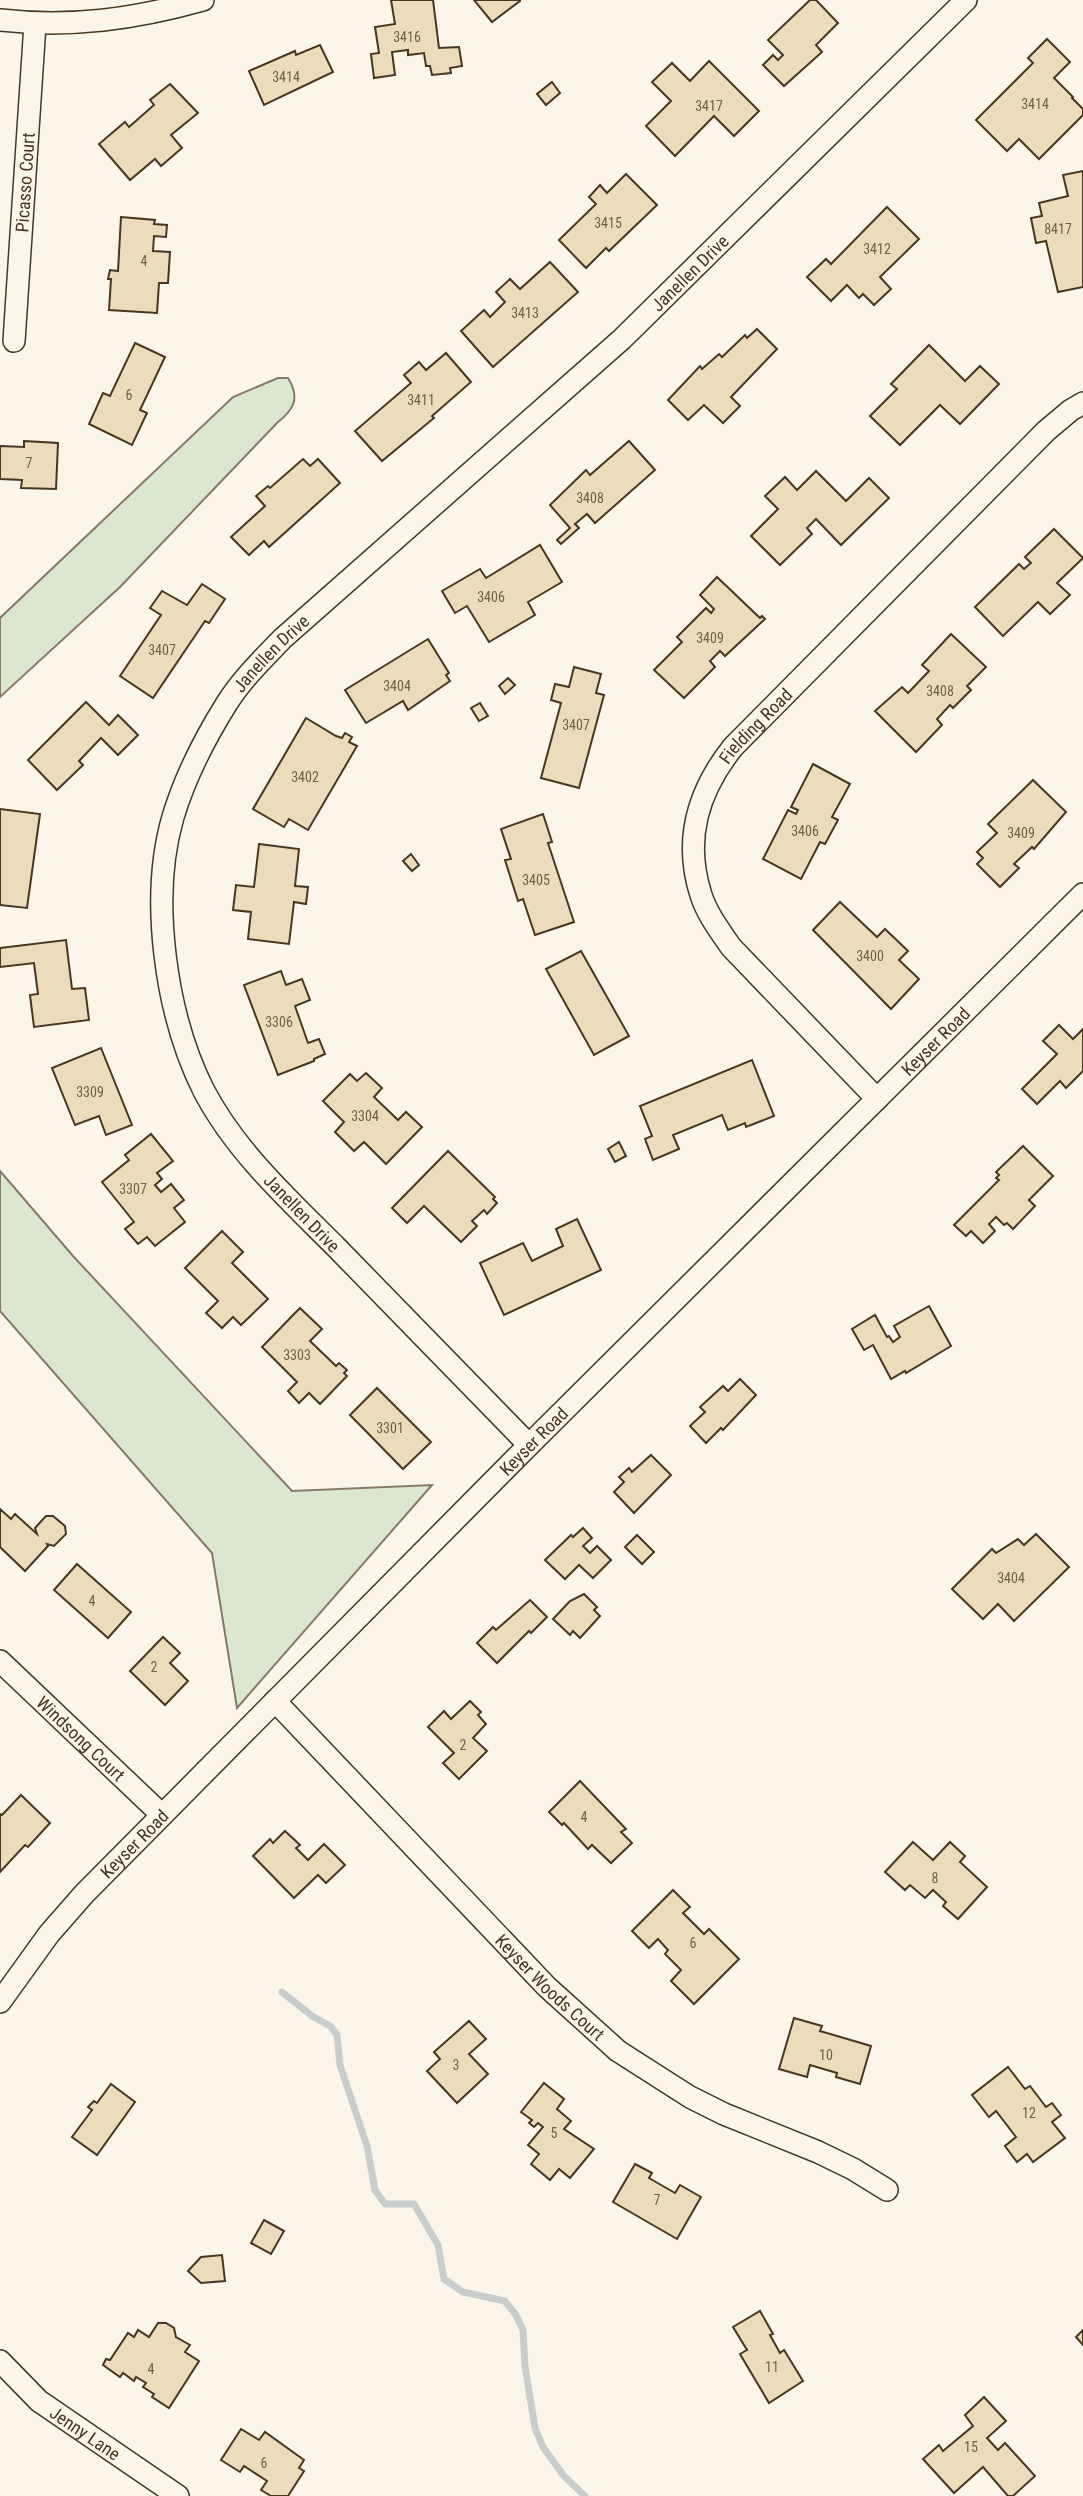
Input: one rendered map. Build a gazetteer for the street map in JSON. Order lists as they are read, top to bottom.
{
  "streets": {
    "street": [
      "Picasso Court",
      "Janellen Drive",
      "Fielding Road",
      "Keyser Road",
      "Windsong Court",
      "Keyser Woods Court",
      "Jenny Lane"
    ]
  },
  "crossings": [
    ["Janellen Drive", "Keyser Road"],
    ["Fielding Road", "Keyser Road"],
    ["Keyser Road", "Windsong Court"],
    ["Keyser Road", "Keyser Woods Court"]
  ],
  "house_numbers": [
    "3416",
    "3414",
    "3414",
    "3417",
    "3415",
    "8417",
    "3412",
    "4",
    "3413",
    "6",
    "3411",
    "7",
    "3408",
    "3406",
    "3409",
    "3407",
    "3404",
    "3408",
    "3407",
    "3402",
    "3406",
    "3409",
    "3405",
    "3400",
    "3306",
    "3309",
    "3304",
    "3307",
    "3303",
    "3301",
    "3404",
    "4",
    "2",
    "2",
    "4",
    "8",
    "6",
    "10",
    "3",
    "12",
    "5",
    "7",
    "11",
    "4",
    "15",
    "6"
  ]
}
